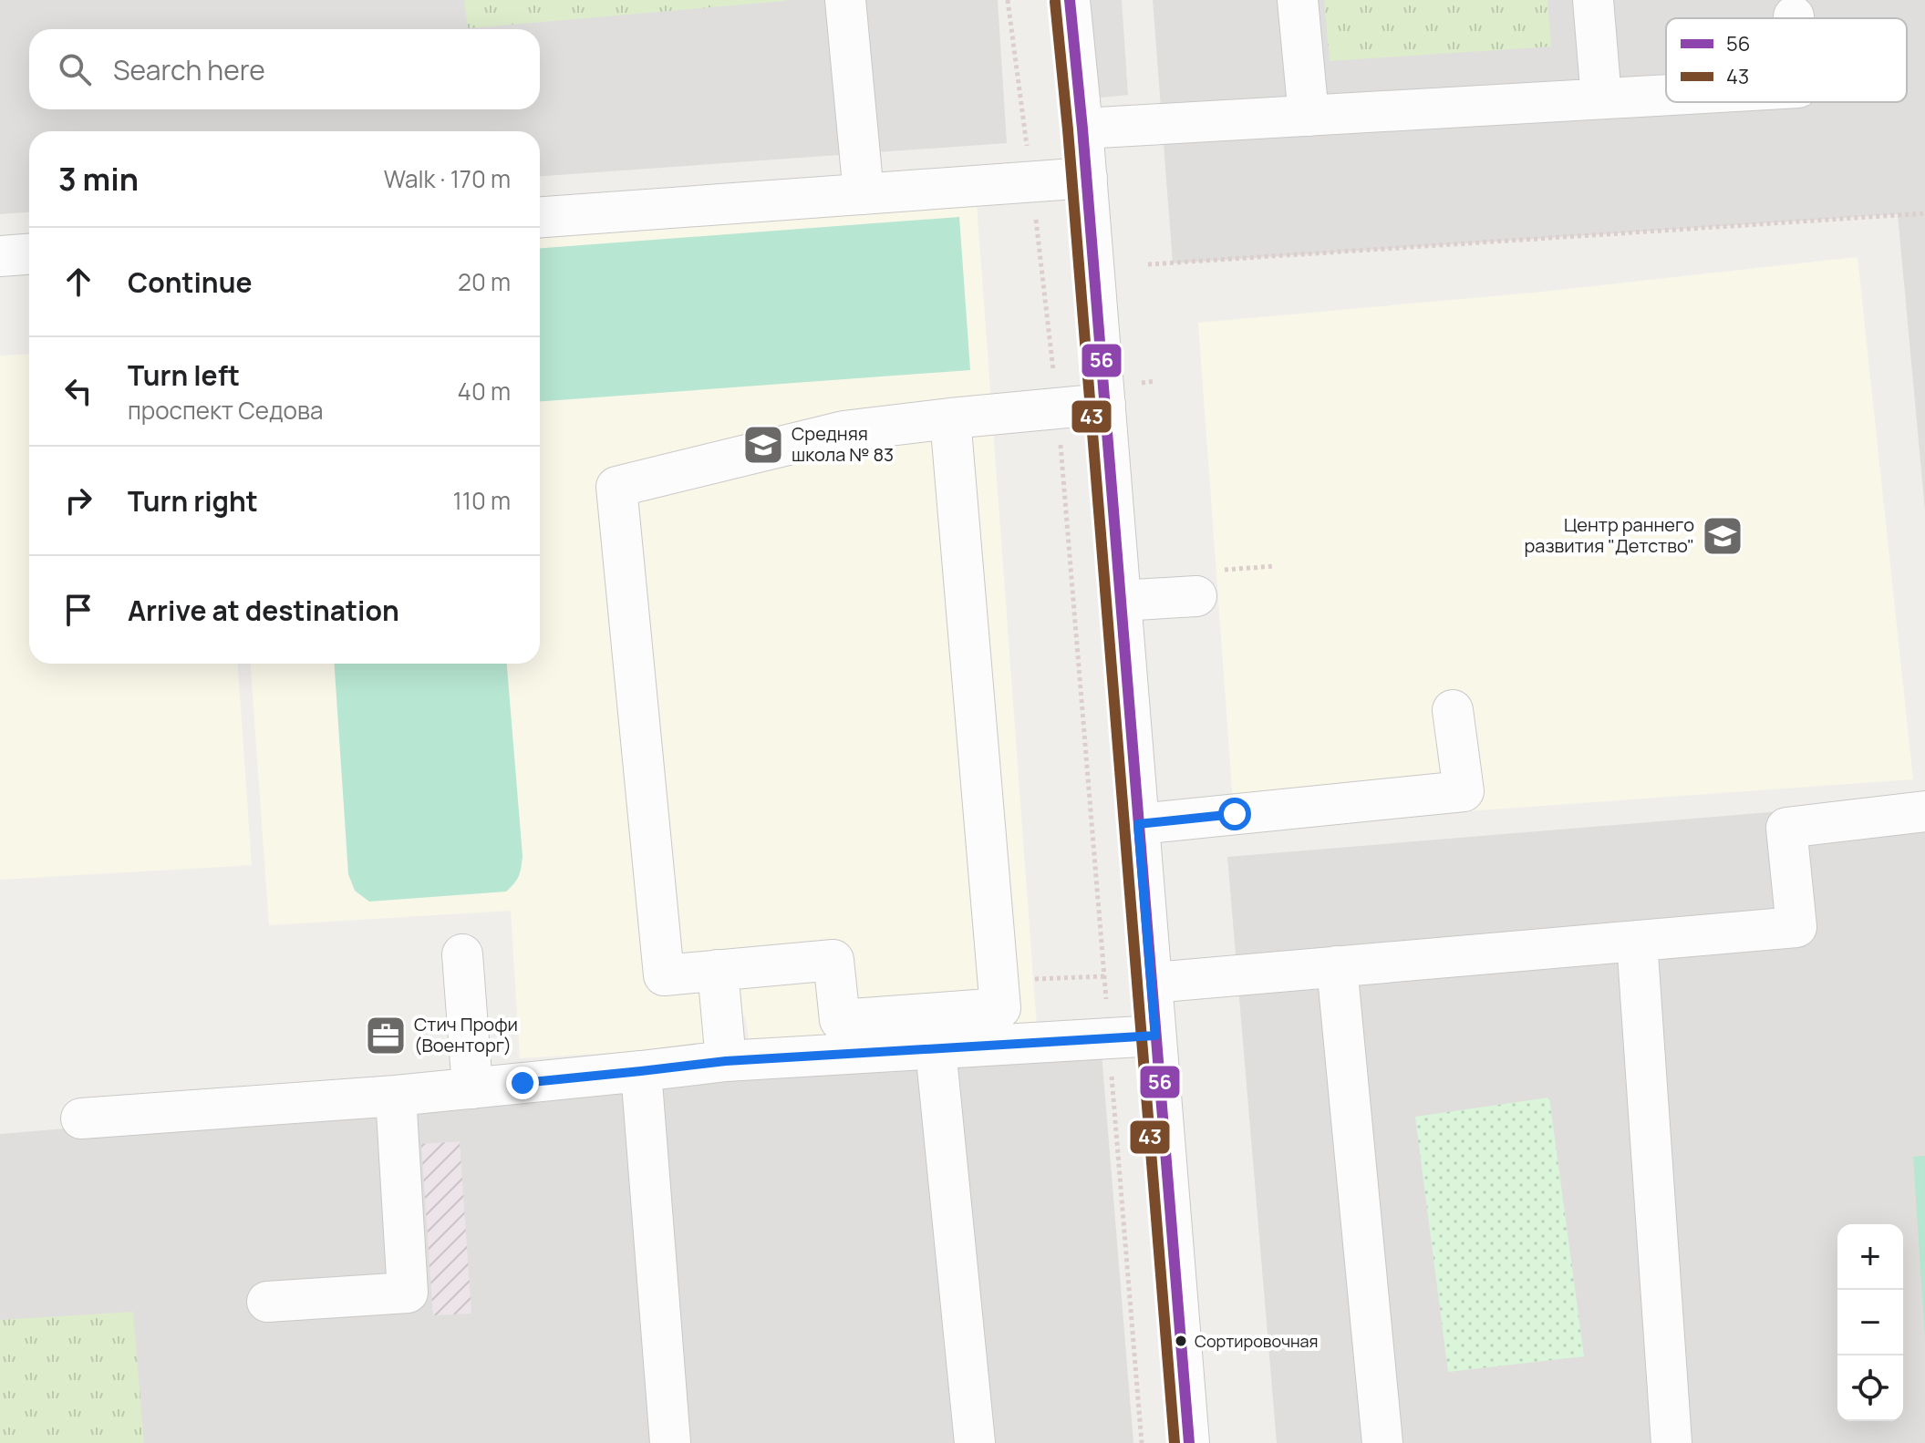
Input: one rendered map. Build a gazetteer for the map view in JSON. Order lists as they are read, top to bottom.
{
  "places": {
    "school or university": ["Средняя школа № 83", "Центр раннего развития \"Детство\""],
    "office": ["Стич Профи (Военторг)"],
    "other": ["Сортировочная"]
  },
  "lines": ["transit line 56", "transit line 43"],
  "legend": ["56", "43"],
  "page": {
    "search": "Search here",
    "heading": ["3 min", "Walk · 170 m"],
    "list": [
      ["Continue", "20 m"],
      ["Turn left", "проспект Седова", "40 m"],
      ["Turn right", "110 m"],
      "Arrive at destination"
    ],
    "map_buttons": ["+", "−"]
  }
}
